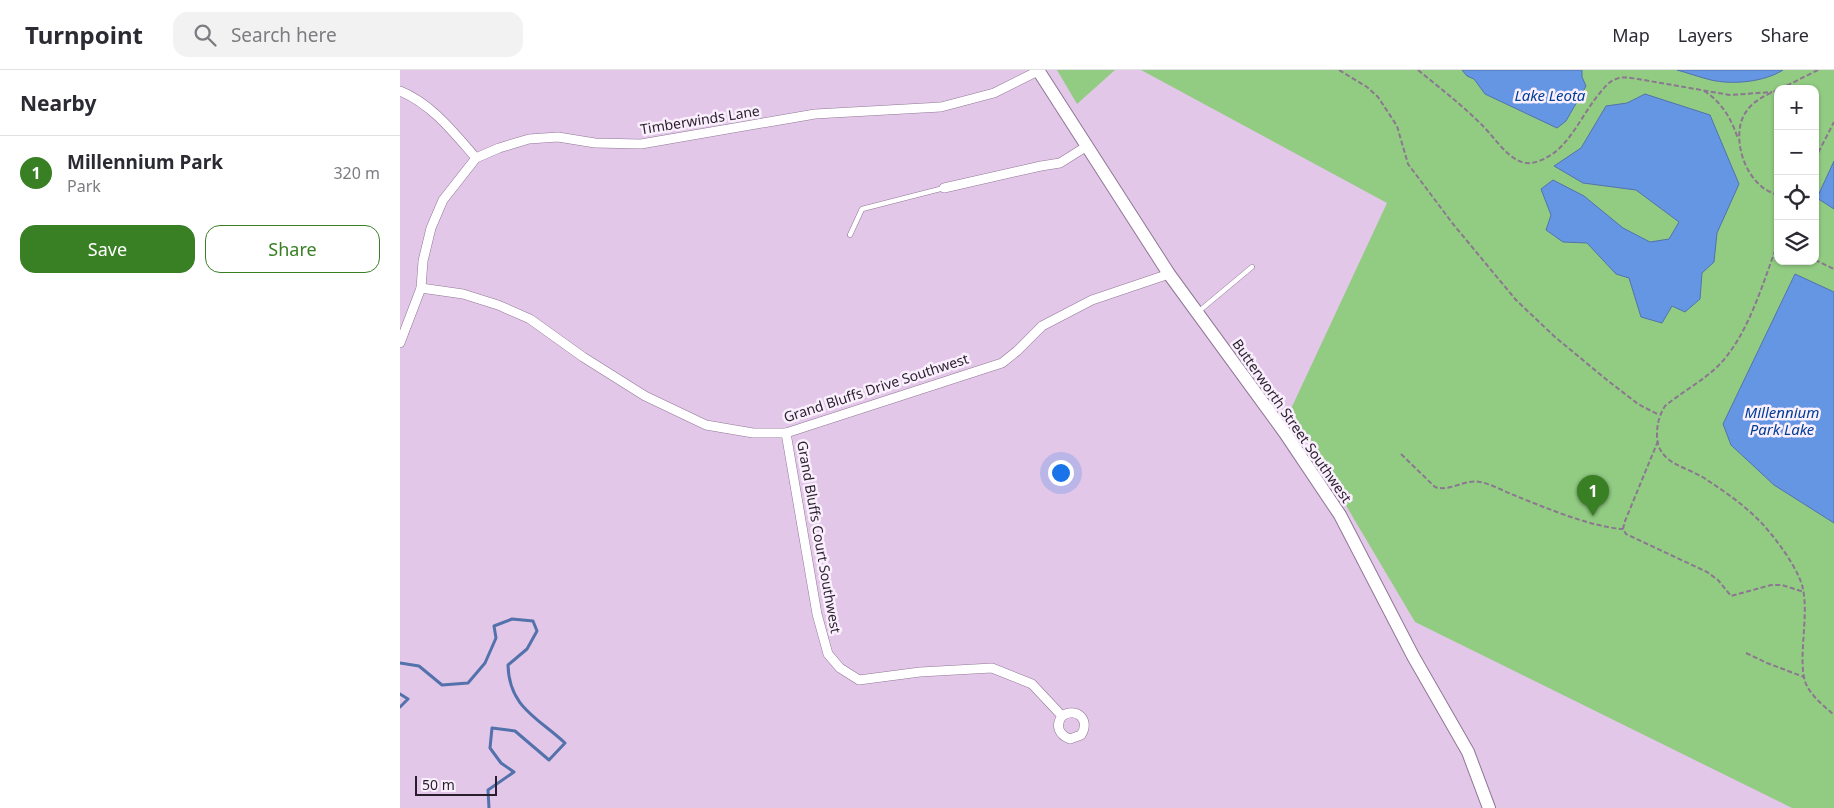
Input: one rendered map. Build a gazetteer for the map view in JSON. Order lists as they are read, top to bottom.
{
  "streets": {
    "street": [
      "Timberwinds Lane",
      "Grand Bluffs Drive Southwest",
      "Butterworth Street Southwest",
      "Grand Bluffs Court Southwest"
    ]
  },
  "crossings": [
    ["Timberwinds Lane", "Grand Bluffs Drive Southwest"],
    ["Timberwinds Lane", "Butterworth Street Southwest"],
    ["Grand Bluffs Drive Southwest", "Butterworth Street Southwest"],
    ["Grand Bluffs Drive Southwest", "Grand Bluffs Court Southwest"]
  ],
  "water": ["Lake Leota", "Millennium Park Lake"],
  "scale_bar": "50 m",
  "page": {
    "header": "Turnpoint",
    "search": "Search here",
    "nav": ["Map", "Layers", "Share"],
    "heading": "Nearby",
    "map_buttons": ["+", "−"],
    "list": [
      {
        "mark": "1",
        "name": "Millennium Park",
        "note": "Park",
        "value": "320 m"
      }
    ],
    "buttons": ["Save", "Share"],
    "pins": "1",
    "scale": "50 m"
  }
}
